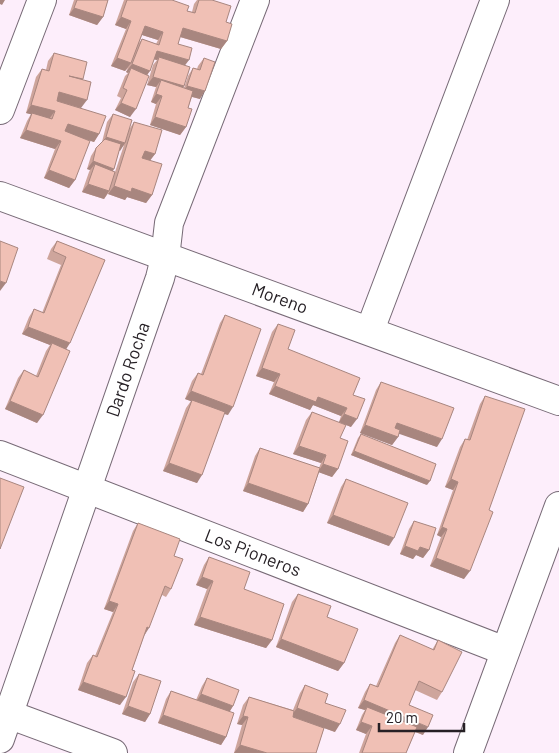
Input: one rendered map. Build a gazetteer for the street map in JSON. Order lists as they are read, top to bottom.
{
  "streets": {
    "street": ["Moreno", "Dardo Rocha", "Los Pioneros"]
  },
  "crossings": [
    ["Moreno", "Dardo Rocha"],
    ["Dardo Rocha", "Los Pioneros"]
  ],
  "scale_bar": "20 m"
}
